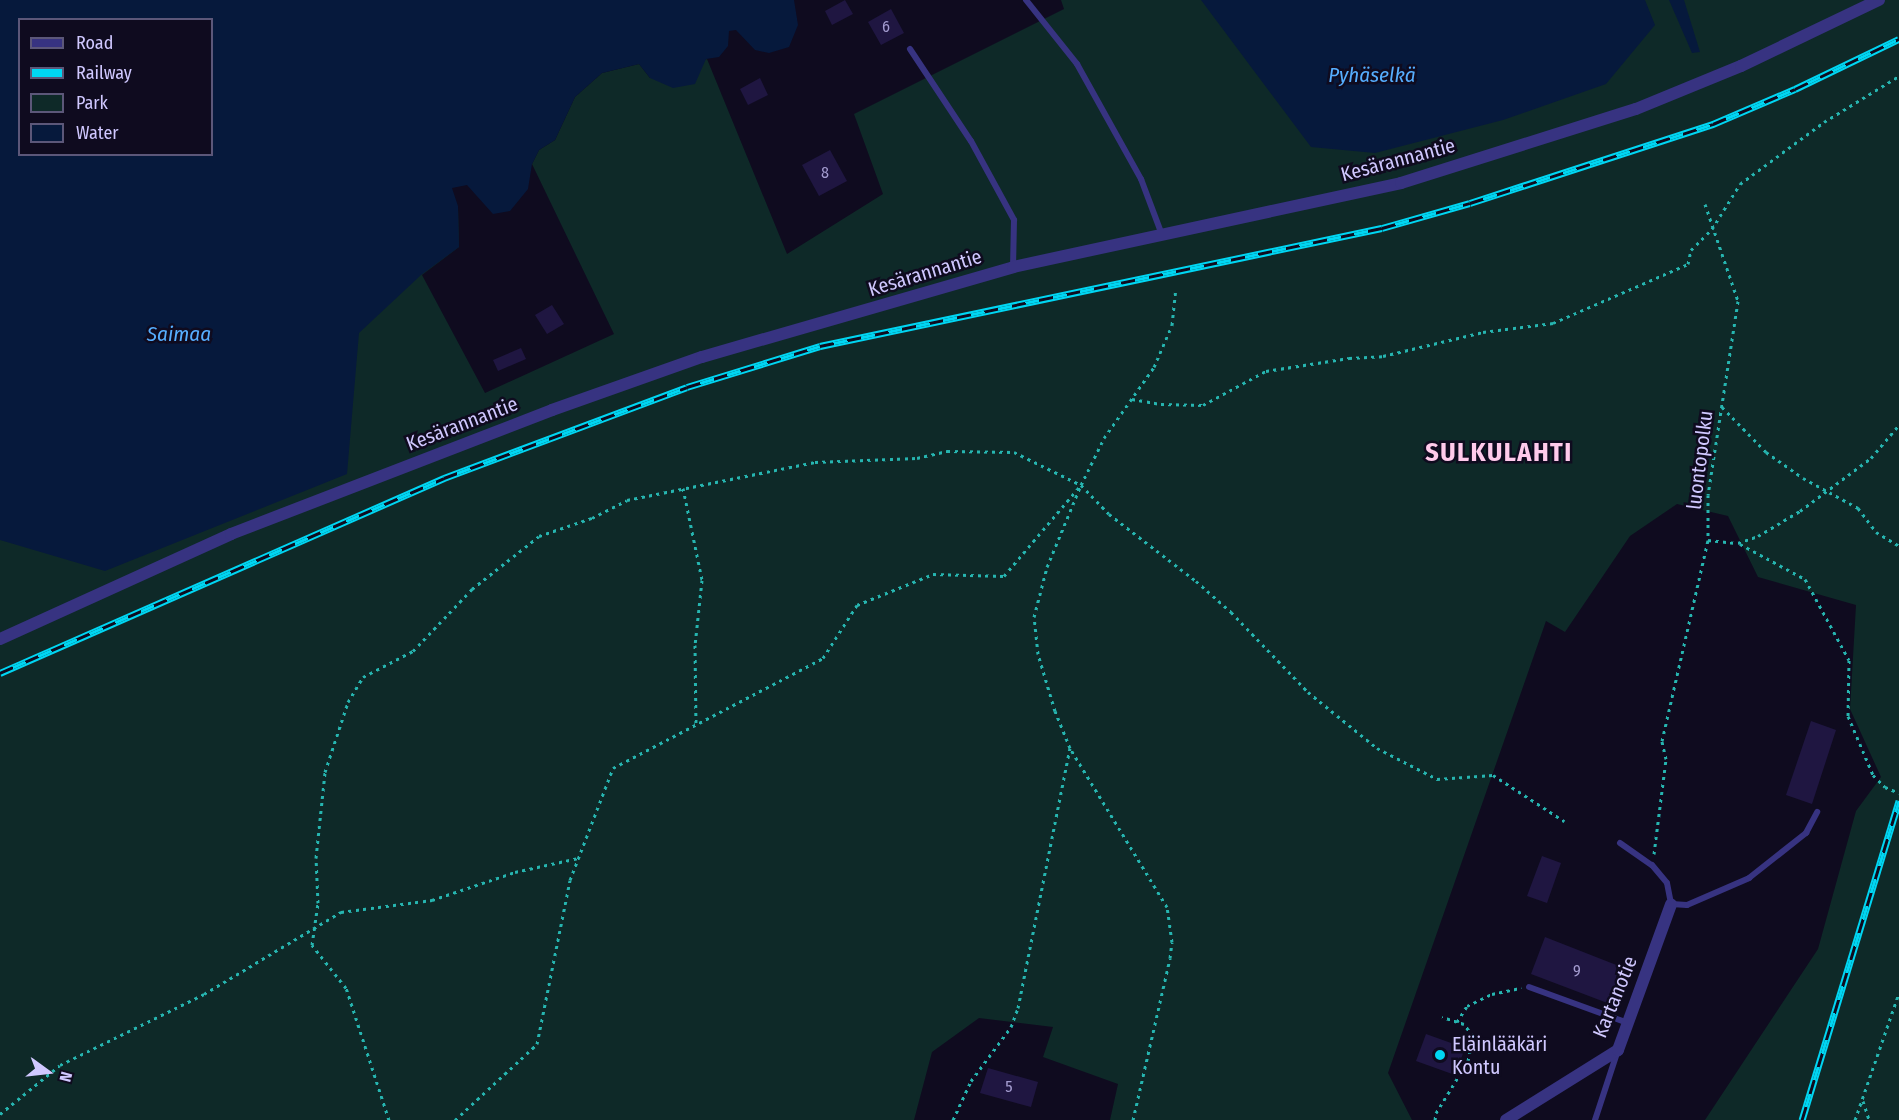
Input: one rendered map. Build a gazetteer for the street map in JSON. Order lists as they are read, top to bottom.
{
  "streets": {
    "street": ["Kesärannantie", "Kartanotie"],
    "path": ["luontopolku"]
  },
  "districts": ["SULKULAHTI"],
  "water": ["Pyhäselkä", "Saimaa"],
  "places": ["Eläinlääkäri Kontu"],
  "house_numbers": [
    "6",
    "8",
    "9",
    "5"
  ],
  "legend": [
    "Road",
    "Railway",
    "Park",
    "Water"
  ],
  "north": "right"
}
